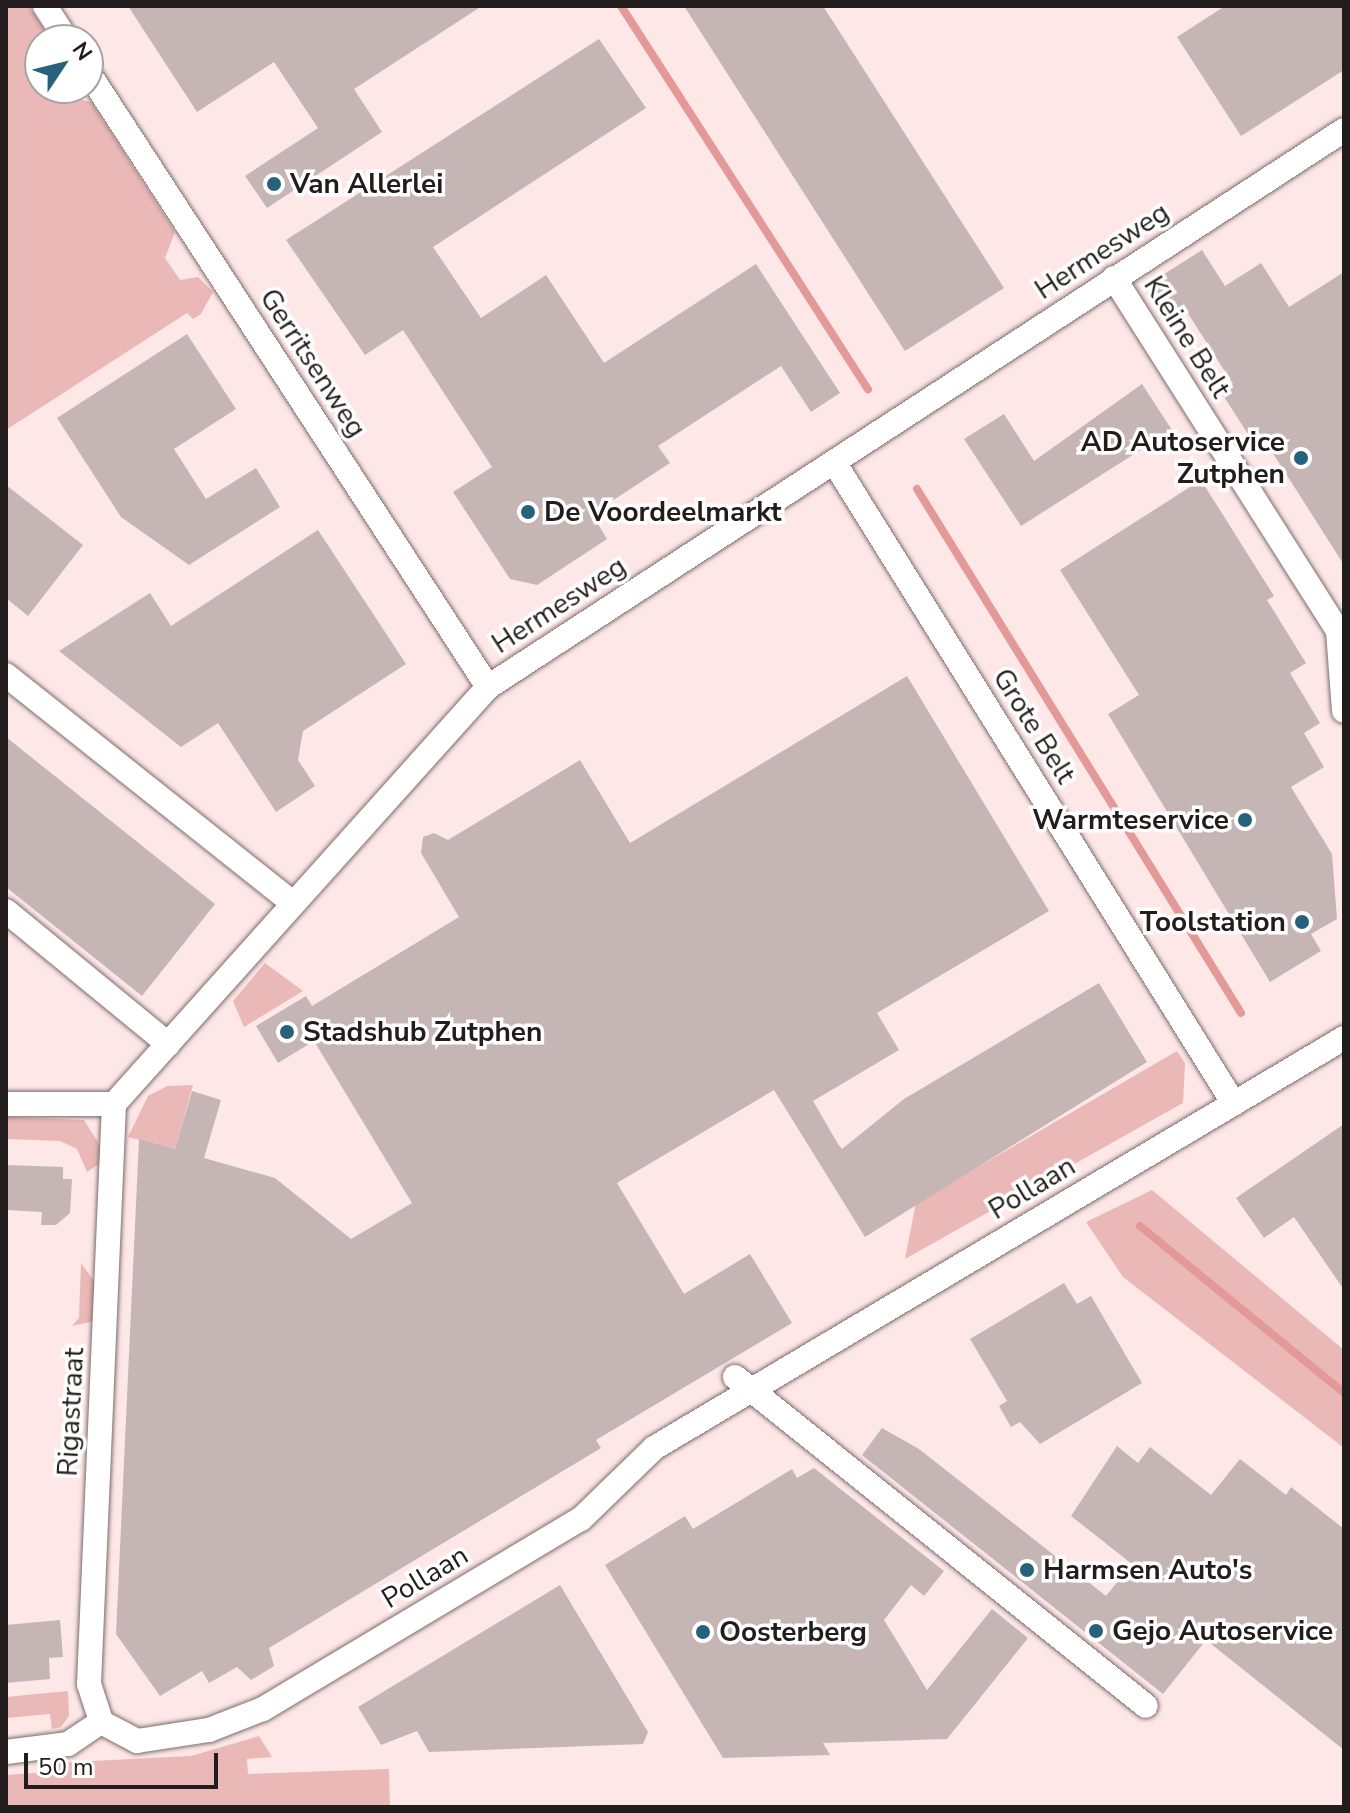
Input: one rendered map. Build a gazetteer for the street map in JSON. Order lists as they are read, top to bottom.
{
  "streets": {
    "street": [
      "Hermesweg",
      "Kleine Belt",
      "Gerritsenweg",
      "Grote Belt",
      "Pollaan",
      "Rigastraat"
    ]
  },
  "crossings": [
    ["Hermesweg", "Kleine Belt"],
    ["Hermesweg", "Gerritsenweg"],
    ["Hermesweg", "Grote Belt"],
    ["Hermesweg", "Rigastraat"],
    ["Grote Belt", "Pollaan"],
    ["Pollaan", "Rigastraat"]
  ],
  "places": [
    "Van Allerlei",
    "AD Autoservice Zutphen",
    "De Voordeelmarkt",
    "Warmteservice",
    "Toolstation",
    "Stadshub Zutphen",
    "Harmsen Auto's",
    "Gejo Autoservice",
    "Oosterberg"
  ],
  "scale_bar": "50 m",
  "north": "top right"
}
